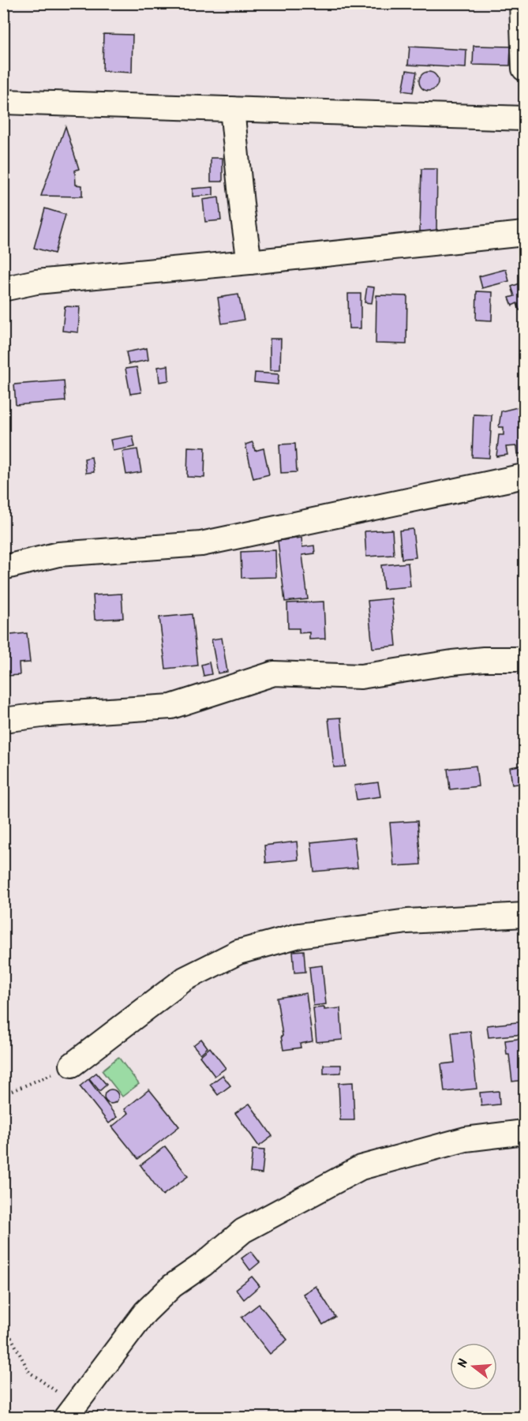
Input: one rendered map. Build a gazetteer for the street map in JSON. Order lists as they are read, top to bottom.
{
  "north": "left"
}
